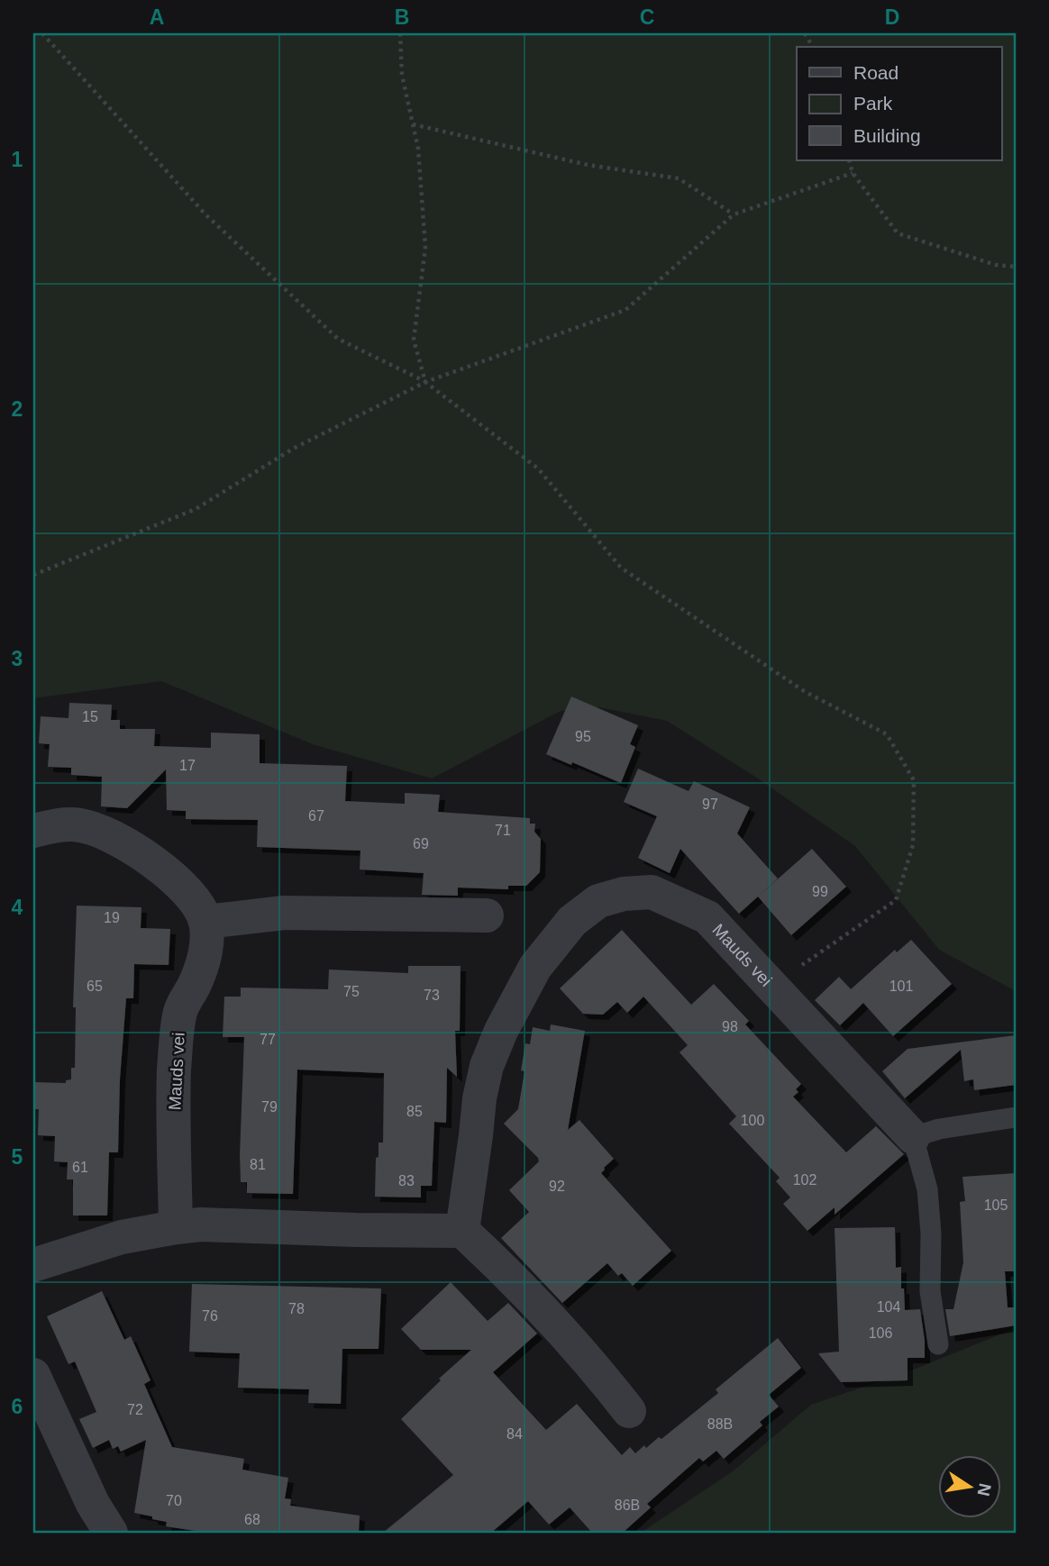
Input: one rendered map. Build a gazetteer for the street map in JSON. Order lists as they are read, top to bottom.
{
  "streets": {
    "street": ["Mauds vei"]
  },
  "house_numbers": [
    "15",
    "95",
    "17",
    "97",
    "67",
    "71",
    "69",
    "99",
    "19",
    "65",
    "101",
    "75",
    "73",
    "98",
    "77",
    "79",
    "85",
    "100",
    "81",
    "61",
    "102",
    "83",
    "92",
    "105",
    "104",
    "78",
    "76",
    "106",
    "72",
    "88B",
    "84",
    "70",
    "86B",
    "68"
  ],
  "legend": ["Road", "Park", "Building"],
  "north": "right",
  "grid": {
    "columns": [
      "A",
      "B",
      "C",
      "D"
    ],
    "rows": [
      "1",
      "2",
      "3",
      "4",
      "5",
      "6"
    ]
  }
}
